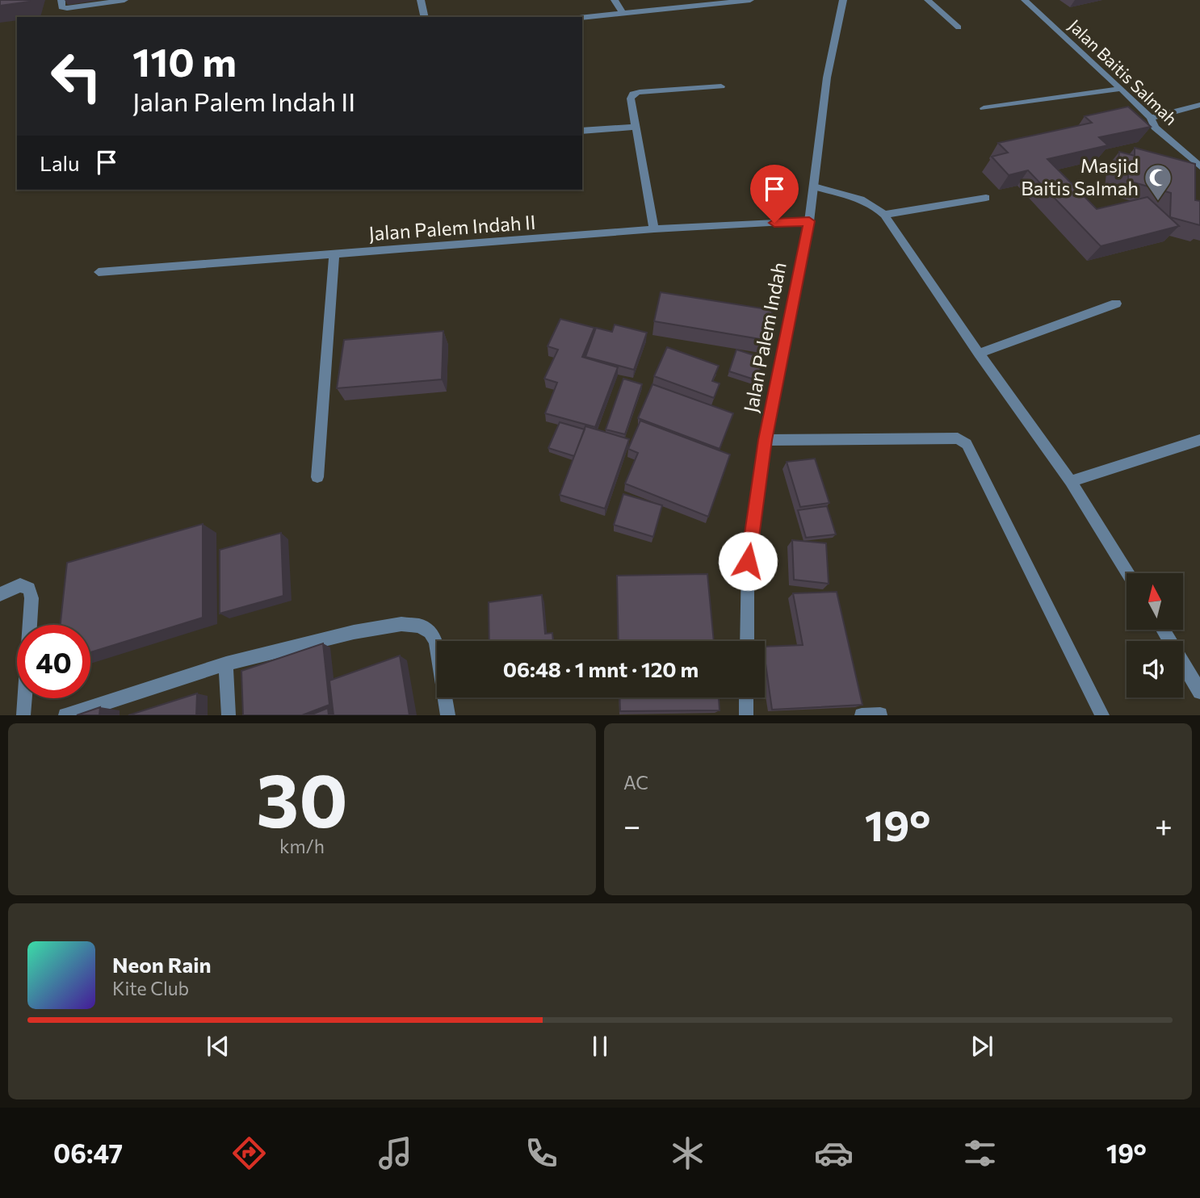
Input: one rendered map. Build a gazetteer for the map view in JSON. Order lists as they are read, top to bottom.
{
  "streets": {
    "street": ["Jalan Baitis Salmah", "Jalan Palem Indah II", "Jalan Palem Indah"]
  },
  "crossings": [
    ["Jalan Palem Indah II", "Jalan Palem Indah"]
  ],
  "places": {
    "mosque": ["Masjid Baitis Salmah"]
  },
  "north": "top",
  "page": {
    "turn": ["110 m", "Jalan Palem Indah II"],
    "then": "Lalu",
    "limit": "40",
    "trip": "06:48 · 1 mnt · 120 m",
    "tile": [
      ["30", "km/h"],
      "AC"
    ],
    "heat": ["−", "19°", "+"],
    "song": ["Neon Rain", "Kite Club"],
    "tabs": ["06:47", "19°"]
  }
}
